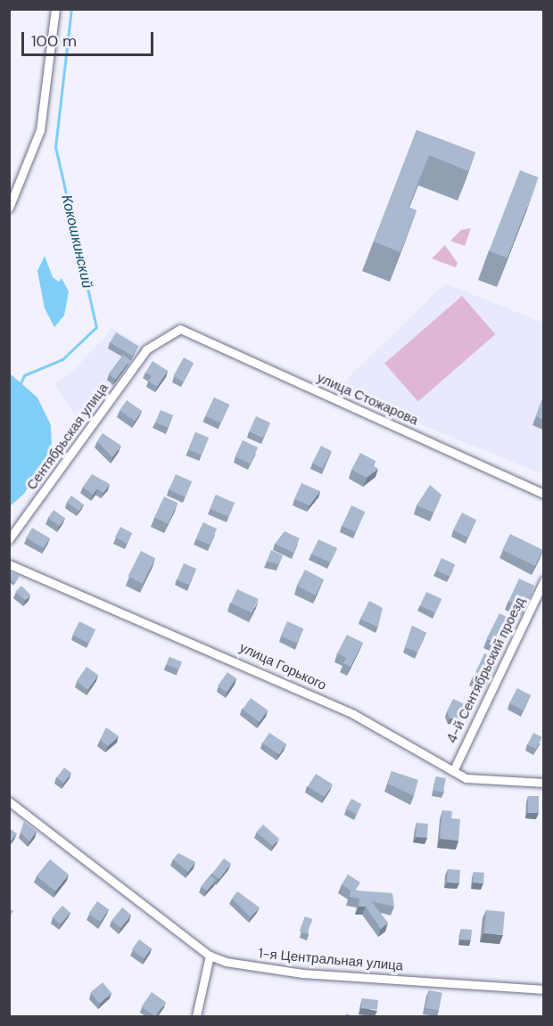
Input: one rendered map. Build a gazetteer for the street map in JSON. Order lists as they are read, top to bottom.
{
  "streets": {
    "street": [
      "улица Стожарова",
      "Сентябрьская улица",
      "улица Горького",
      "4-й Сентябрьский проезд",
      "1-я Центральная улица"
    ]
  },
  "crossings": [
    ["улица Стожарова", "Сентябрьская улица"],
    ["улица Горького", "4-й Сентябрьский проезд"]
  ],
  "water": ["Кокошкинский"],
  "scale_bar": "100 m"
}
